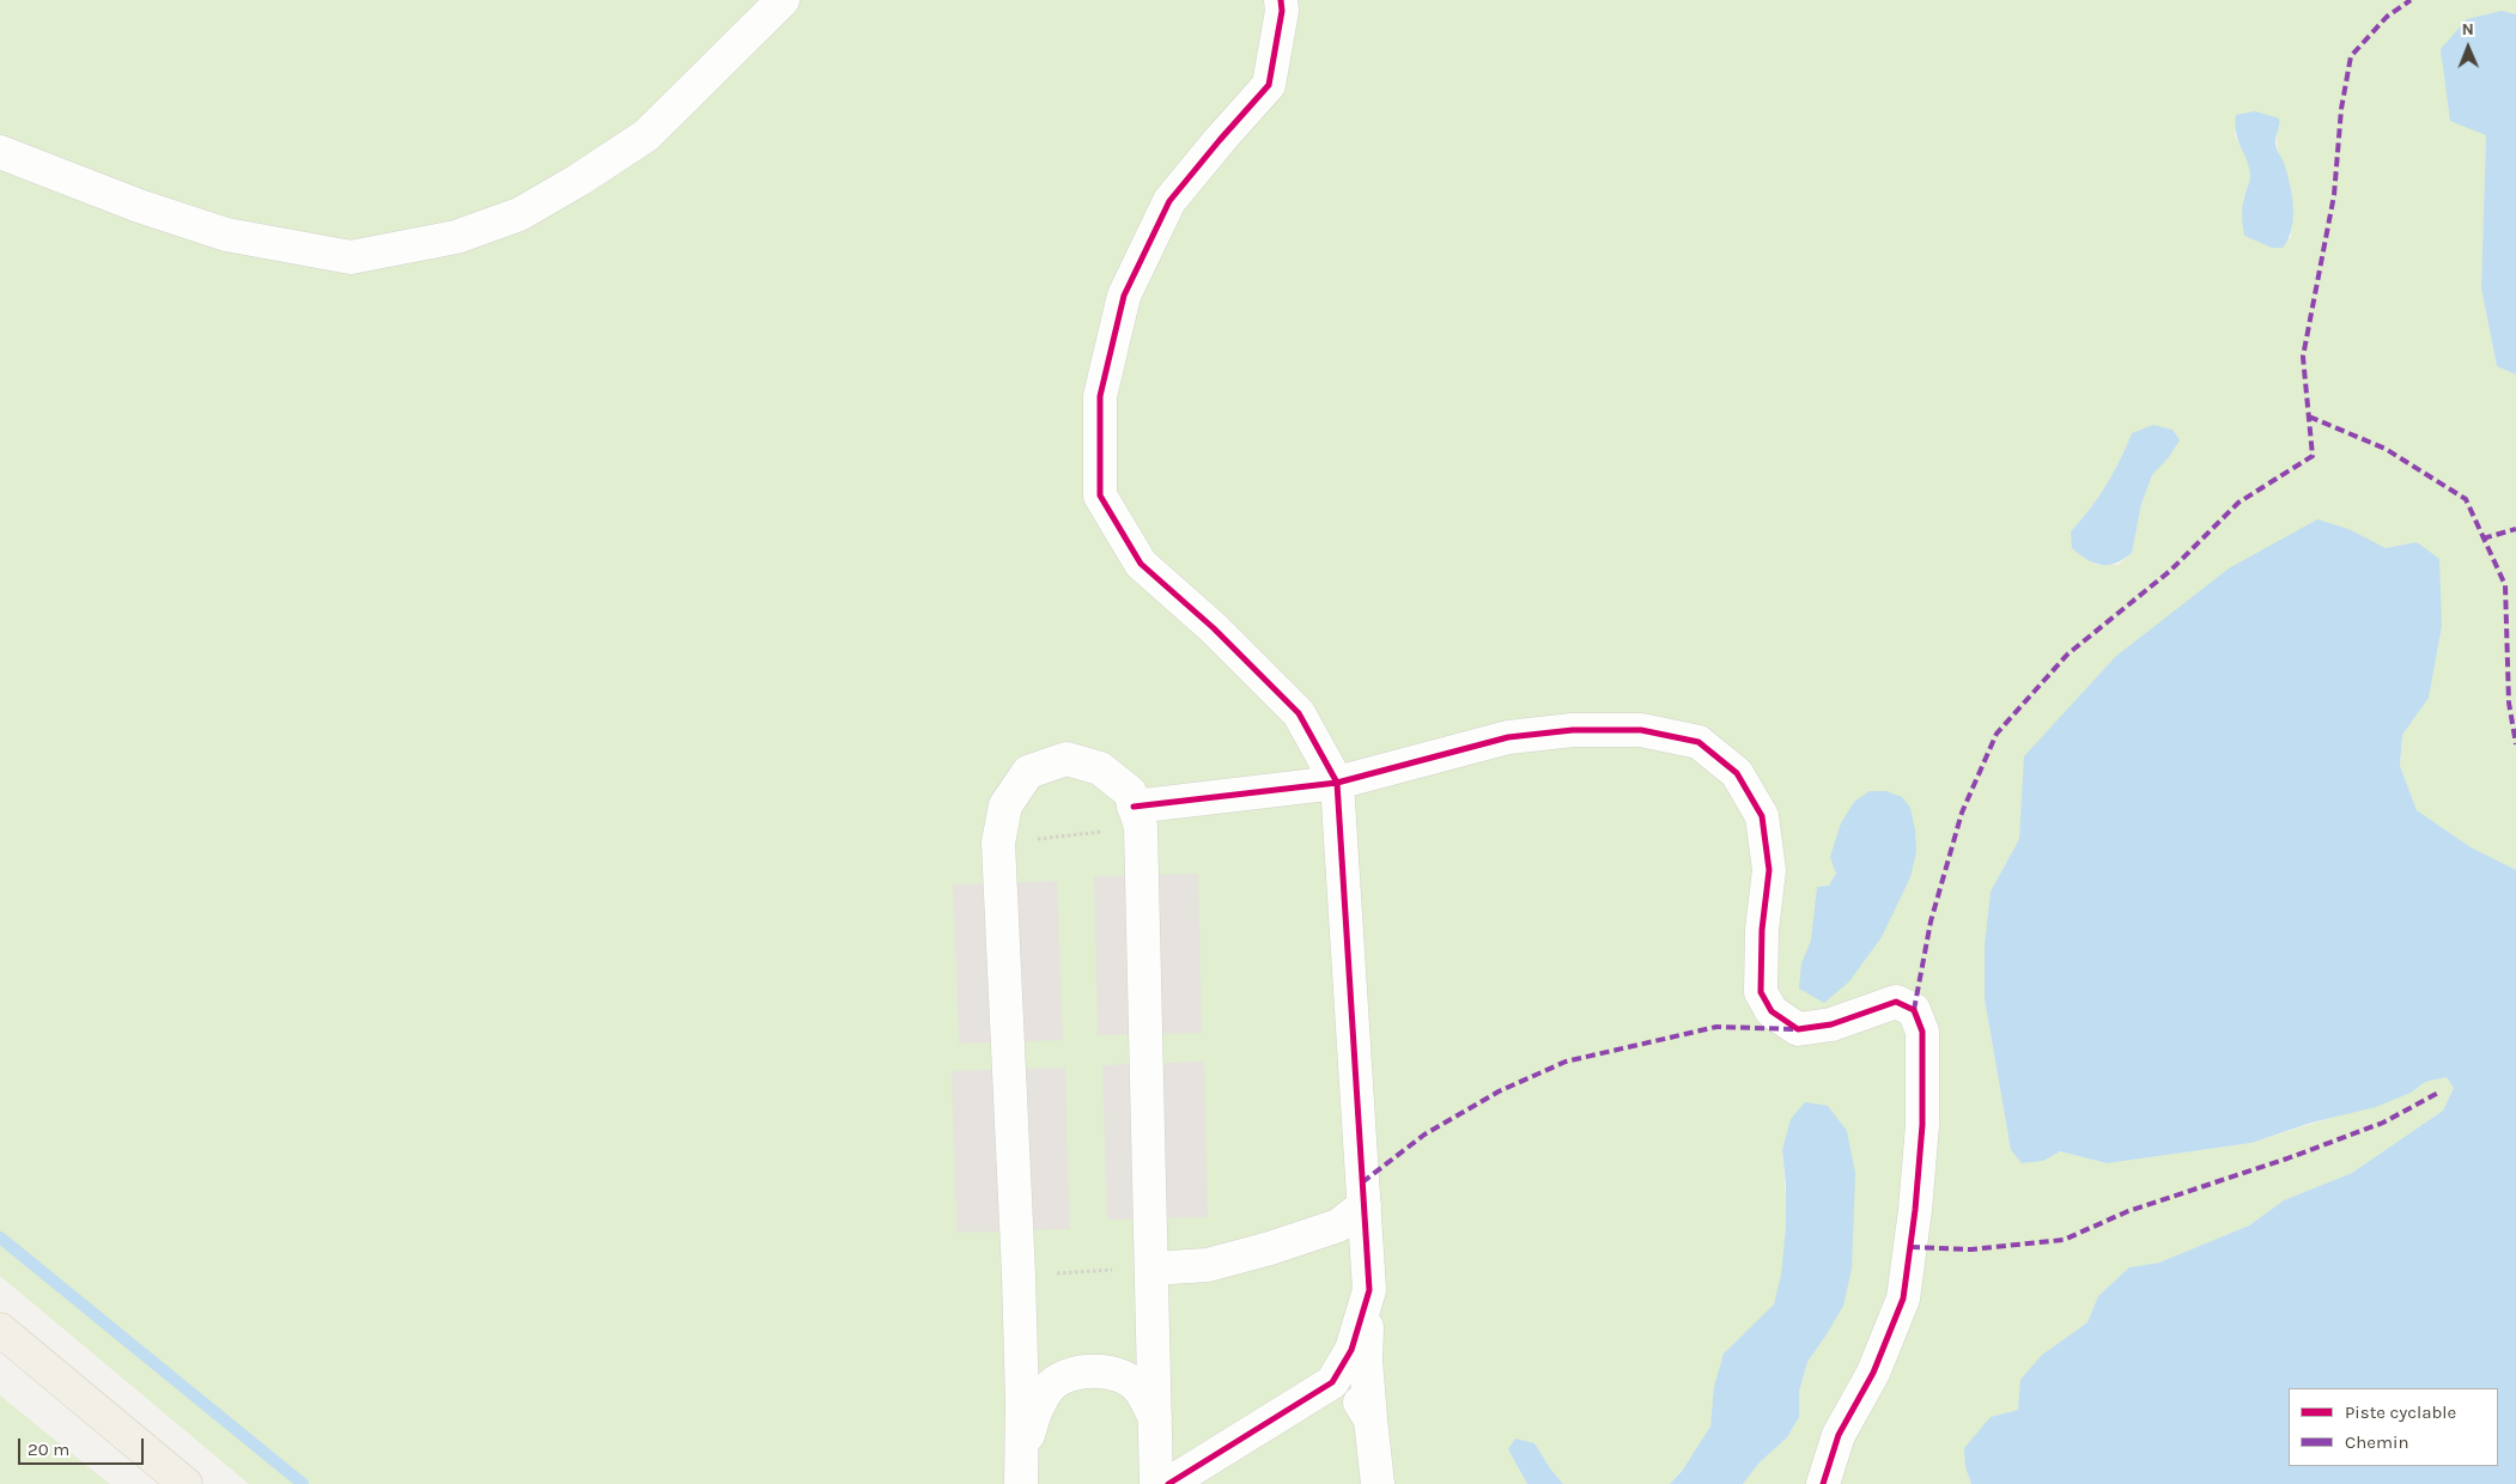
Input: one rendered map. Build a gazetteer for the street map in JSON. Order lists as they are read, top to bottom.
{
  "legend": ["Piste cyclable", "Chemin"],
  "scale_bar": "20 m",
  "north": "top"
}
